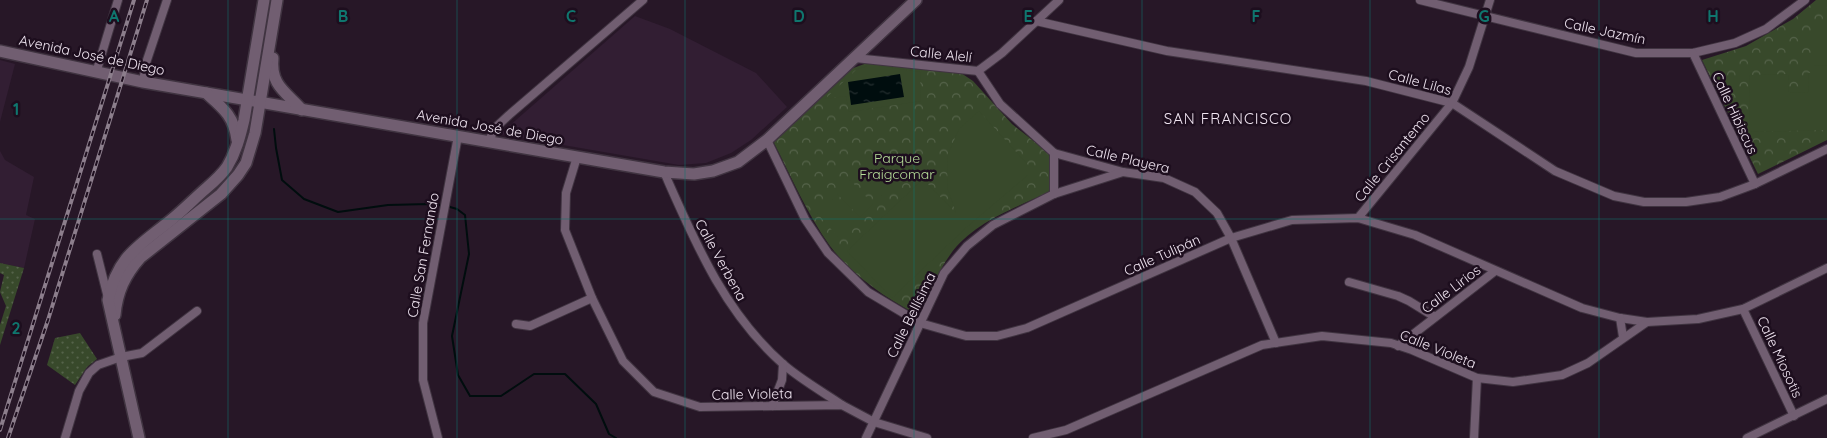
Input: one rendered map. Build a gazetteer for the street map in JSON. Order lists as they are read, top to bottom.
{
  "streets": {
    "main road": ["Avenida José de Diego"],
    "street": [
      "Calle Jazmín",
      "Calle Alelí",
      "Calle Lilas",
      "Calle Hibiscus",
      "Calle Crisantemo",
      "Calle Playera",
      "Calle San Fernando",
      "Calle Tulipán",
      "Calle Verbena",
      "Calle Lirios",
      "Calle Bellísima",
      "Calle Violeta",
      "Calle Miosotis"
    ]
  },
  "crossings": [
    ["Calle Jazmín", "Calle Hibiscus"],
    ["Calle Jazmín", "Calle Crisantemo"],
    ["Calle Alelí", "Avenida José de Diego"],
    ["Calle Alelí", "Calle Lilas"],
    ["Calle Alelí", "Calle Playera"],
    ["Avenida José de Diego", "Calle San Fernando"],
    ["Avenida José de Diego", "Calle Tulipán"],
    ["Avenida José de Diego", "Calle Verbena"],
    ["Avenida José de Diego", "Calle Violeta"],
    ["Calle Lilas", "Calle Hibiscus"],
    ["Calle Lilas", "Calle Crisantemo"],
    ["Calle Crisantemo", "Calle Tulipán"],
    ["Calle Playera", "Calle Tulipán"],
    ["Calle Playera", "Calle Bellísima"],
    ["Calle Playera", "Calle Violeta"],
    ["Calle Tulipán", "Calle Lirios"],
    ["Calle Tulipán", "Calle Bellísima"],
    ["Calle Tulipán", "Calle Violeta"],
    ["Calle Verbena", "Calle Violeta"],
    ["Calle Lirios", "Calle Violeta"],
    ["Calle Bellísima", "Calle Violeta"],
    ["Calle Violeta", "Calle Miosotis"]
  ],
  "districts": ["SAN FRANCISCO"],
  "parks": ["Parque Fraigcomar"],
  "grid": {
    "columns": [
      "A",
      "B",
      "C",
      "D",
      "E",
      "F",
      "G",
      "H"
    ],
    "rows": ["1", "2"]
  }
}
